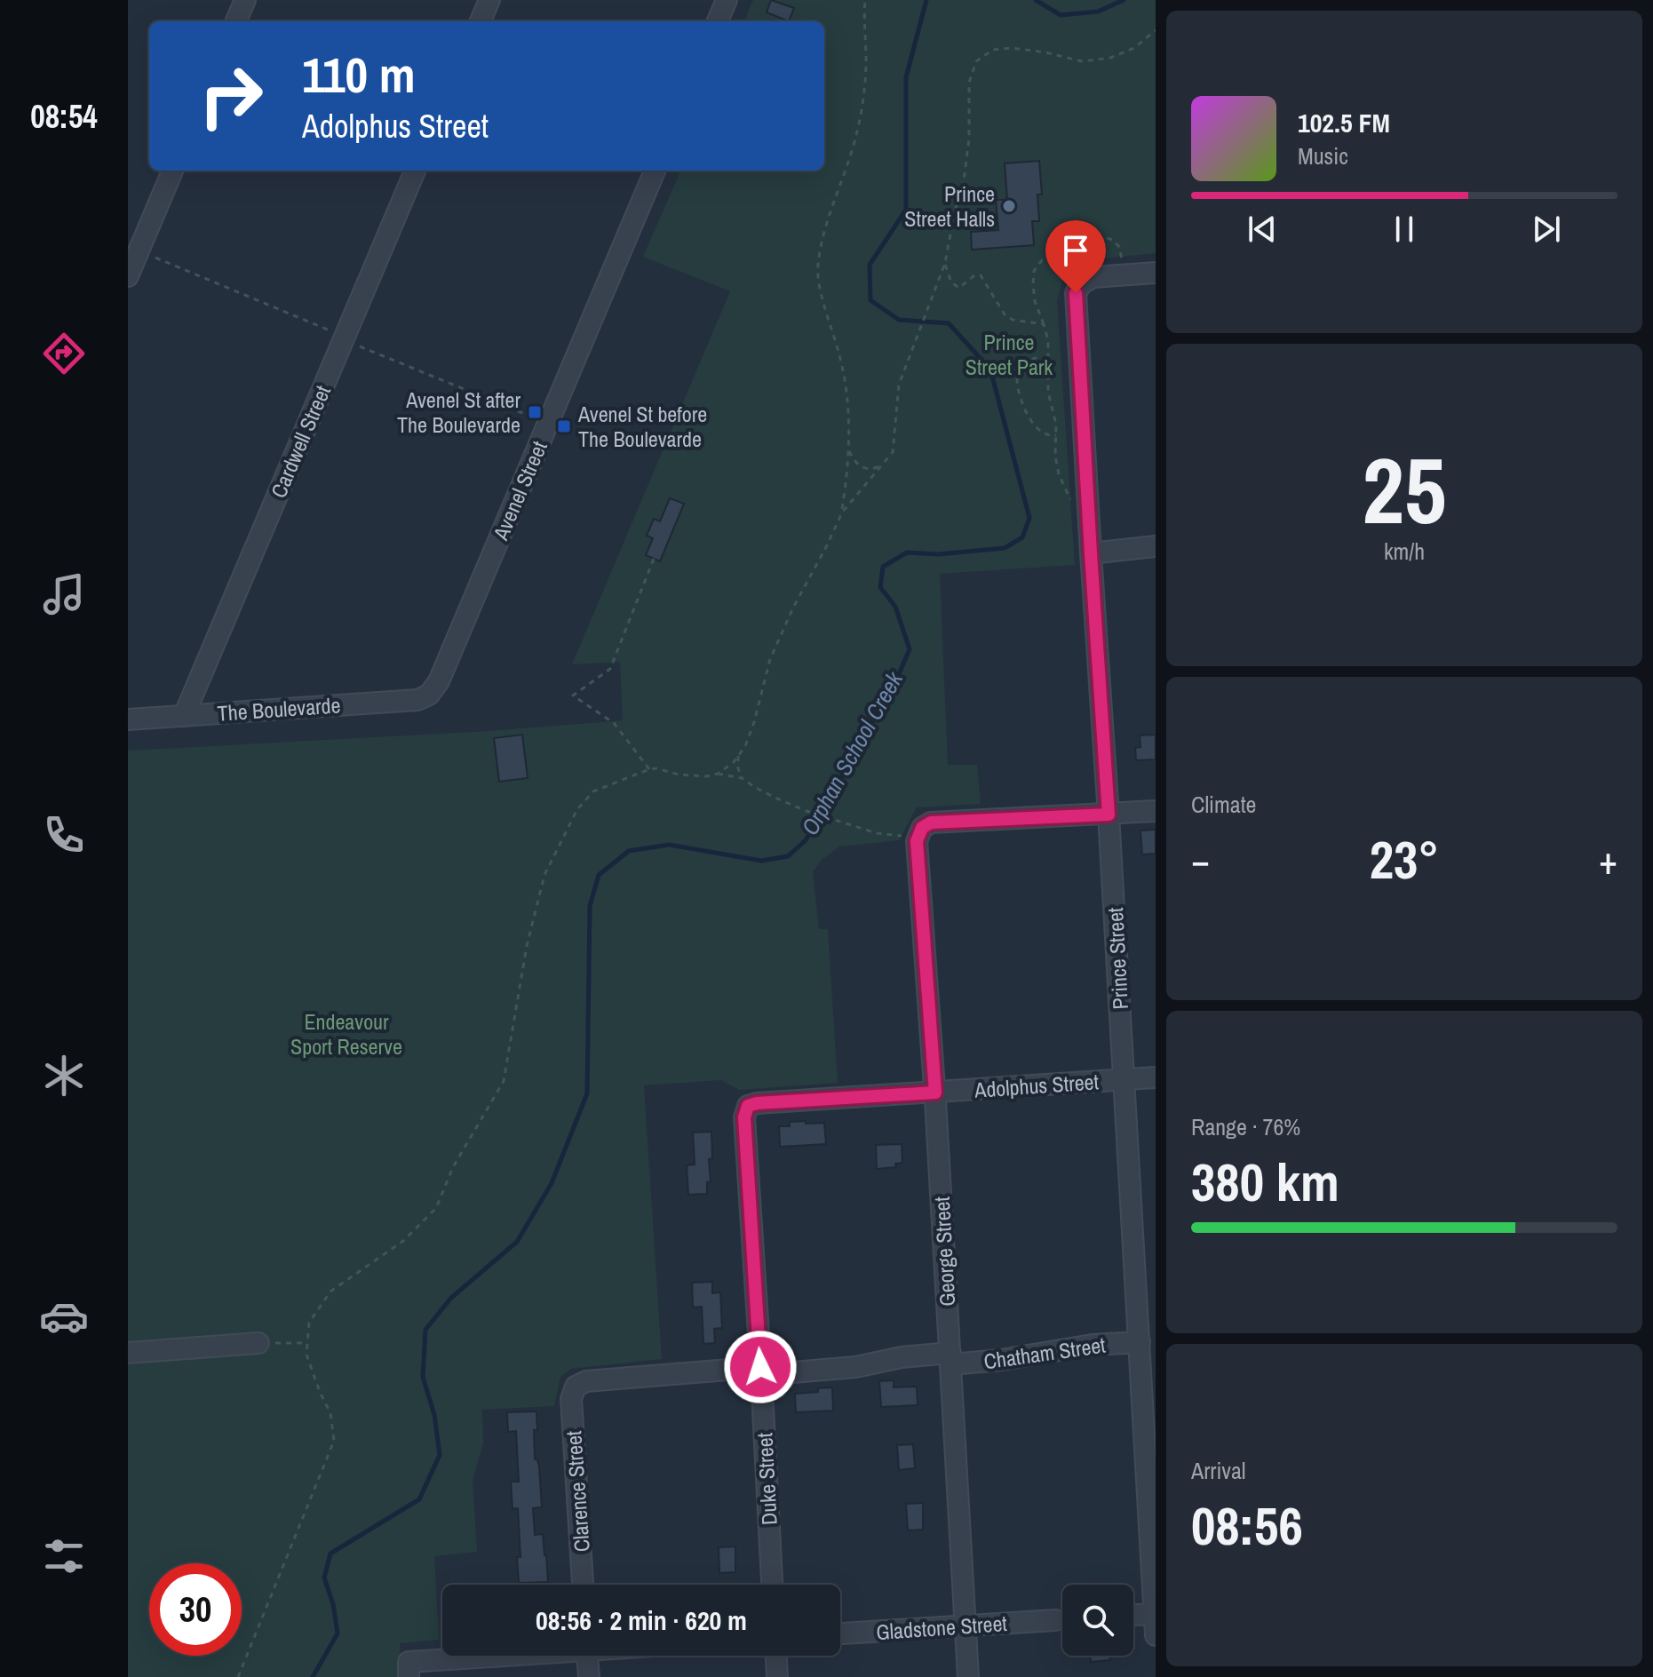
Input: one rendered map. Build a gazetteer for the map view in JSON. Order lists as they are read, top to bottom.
{
  "streets": {
    "street": [
      "Cardwell Street",
      "Avenel Street",
      "The Boulevarde",
      "Prince Street",
      "Adolphus Street",
      "George Street",
      "Chatham Street",
      "Duke Street",
      "Clarence Street",
      "Gladstone Street"
    ]
  },
  "crossings": [
    ["Cardwell Street", "The Boulevarde"],
    ["Avenel Street", "The Boulevarde"],
    ["Prince Street", "Adolphus Street"],
    ["Prince Street", "Chatham Street"],
    ["Adolphus Street", "George Street"],
    ["Adolphus Street", "Duke Street"],
    ["George Street", "Chatham Street"],
    ["George Street", "Gladstone Street"],
    ["Chatham Street", "Duke Street"],
    ["Chatham Street", "Clarence Street"]
  ],
  "water": ["Orphan School Creek"],
  "parks": ["Prince Street Park", "Endeavour Sport Reserve"],
  "places": {
    "other": ["Prince Street Halls"],
    "transit": ["Avenel St after The Boulevarde", "Avenel St before The Boulevarde"]
  },
  "page": {
    "tabs": "08:54",
    "turn": ["110 m", "Adolphus Street"],
    "song": ["102.5 FM", "Music"],
    "tile": [
      ["25", "km/h"],
      "Climate",
      ["Range · 76%", "380 km"],
      ["Arrival", "08:56"]
    ],
    "heat": ["−", "23°", "+"],
    "limit": "30",
    "trip": "08:56 · 2 min · 620 m"
  }
}
